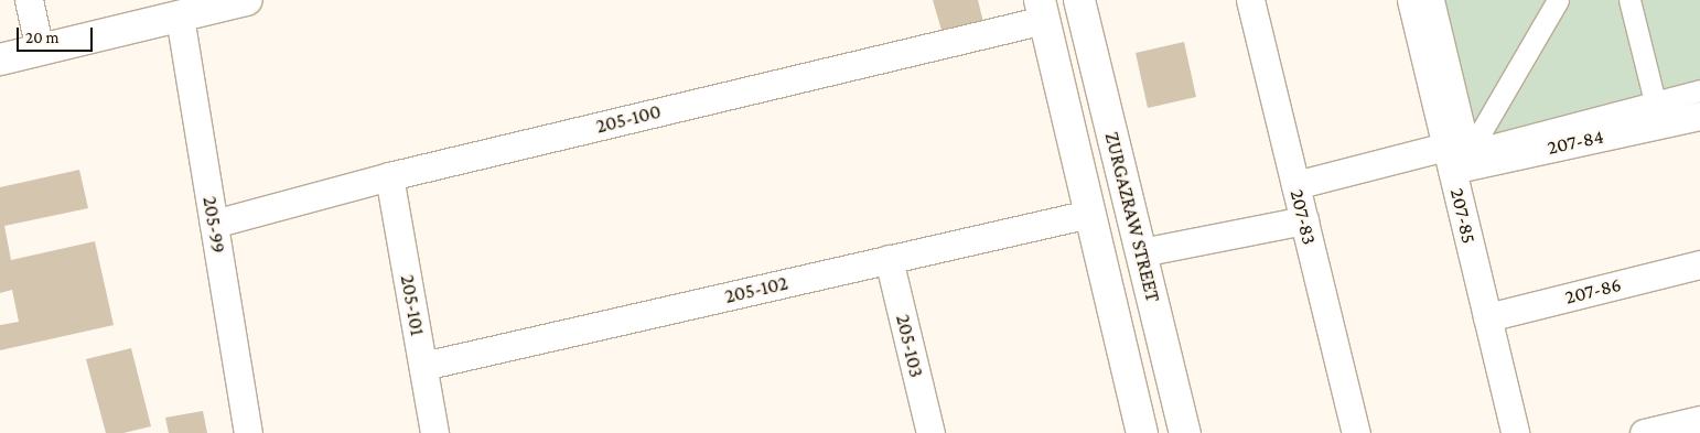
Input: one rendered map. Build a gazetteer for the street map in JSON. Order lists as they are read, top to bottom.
{
  "streets": {
    "main road": ["ZURGAZRAW STREET"],
    "street": [
      "205-100",
      "207-84",
      "207-85",
      "207-83",
      "205-99",
      "205-102",
      "207-86",
      "205-101",
      "205-103"
    ]
  },
  "crossings": [
    ["205-100", "ZURGAZRAW STREET"],
    ["205-100", "205-99"],
    ["205-100", "205-101"],
    ["207-84", "207-85"],
    ["207-84", "207-83"],
    ["207-85", "207-86"],
    ["ZURGAZRAW STREET", "205-102"],
    ["205-102", "205-101"],
    ["205-102", "205-103"]
  ],
  "scale_bar": "20 m"
}
